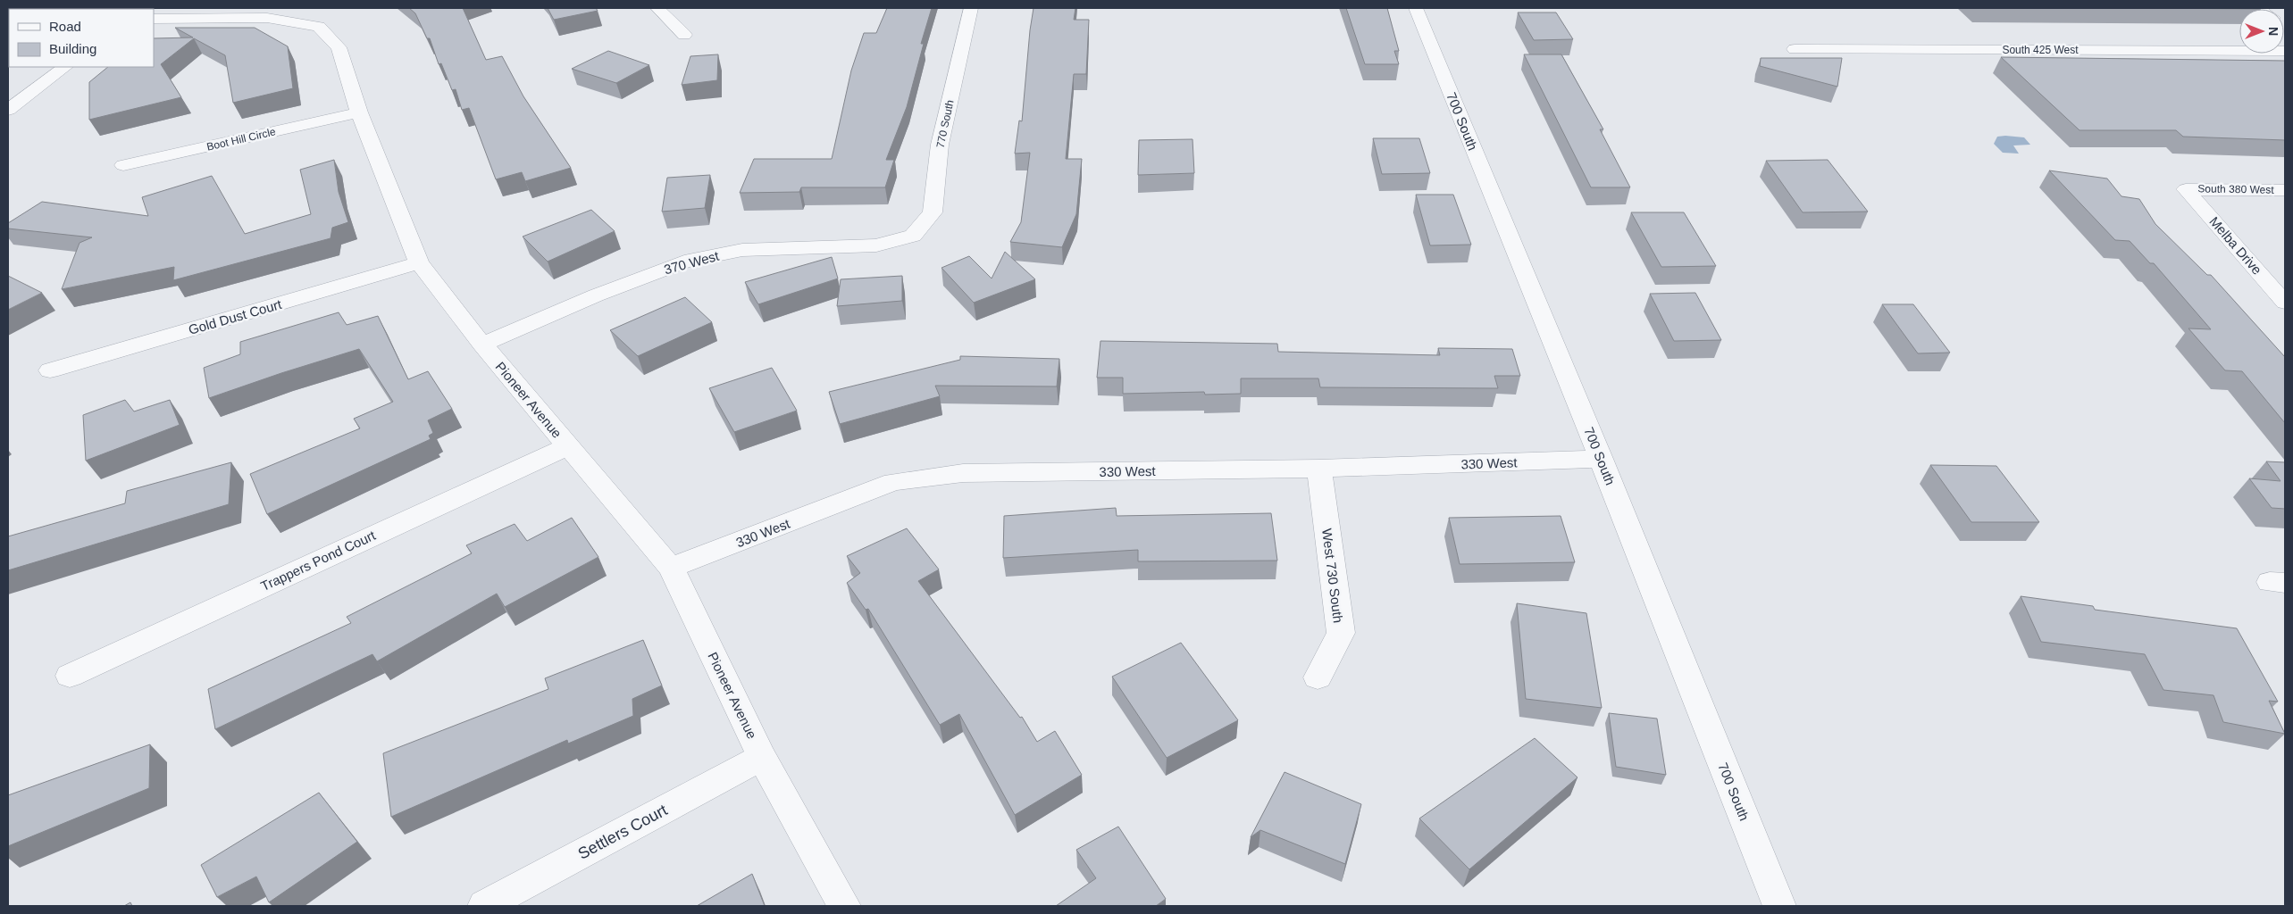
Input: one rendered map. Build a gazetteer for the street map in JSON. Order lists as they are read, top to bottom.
{
  "streets": {
    "street": [
      "South 425 West",
      "700 South",
      "770 South",
      "Boot Hill Circle",
      "South 380 West",
      "Melba Drive",
      "370 West",
      "Gold Dust Court",
      "Pioneer Avenue",
      "330 West",
      "Trappers Pond Court",
      "West 730 South",
      "Settlers Court"
    ]
  },
  "crossings": [
    ["700 South", "330 West"],
    ["770 South", "370 West"],
    ["Boot Hill Circle", "Pioneer Avenue"],
    ["South 380 West", "Melba Drive"],
    ["370 West", "Pioneer Avenue"],
    ["Gold Dust Court", "Pioneer Avenue"],
    ["Pioneer Avenue", "330 West"],
    ["Pioneer Avenue", "Trappers Pond Court"],
    ["Pioneer Avenue", "Settlers Court"],
    ["330 West", "West 730 South"]
  ],
  "legend": ["Road", "Building"],
  "north": "right"
}
